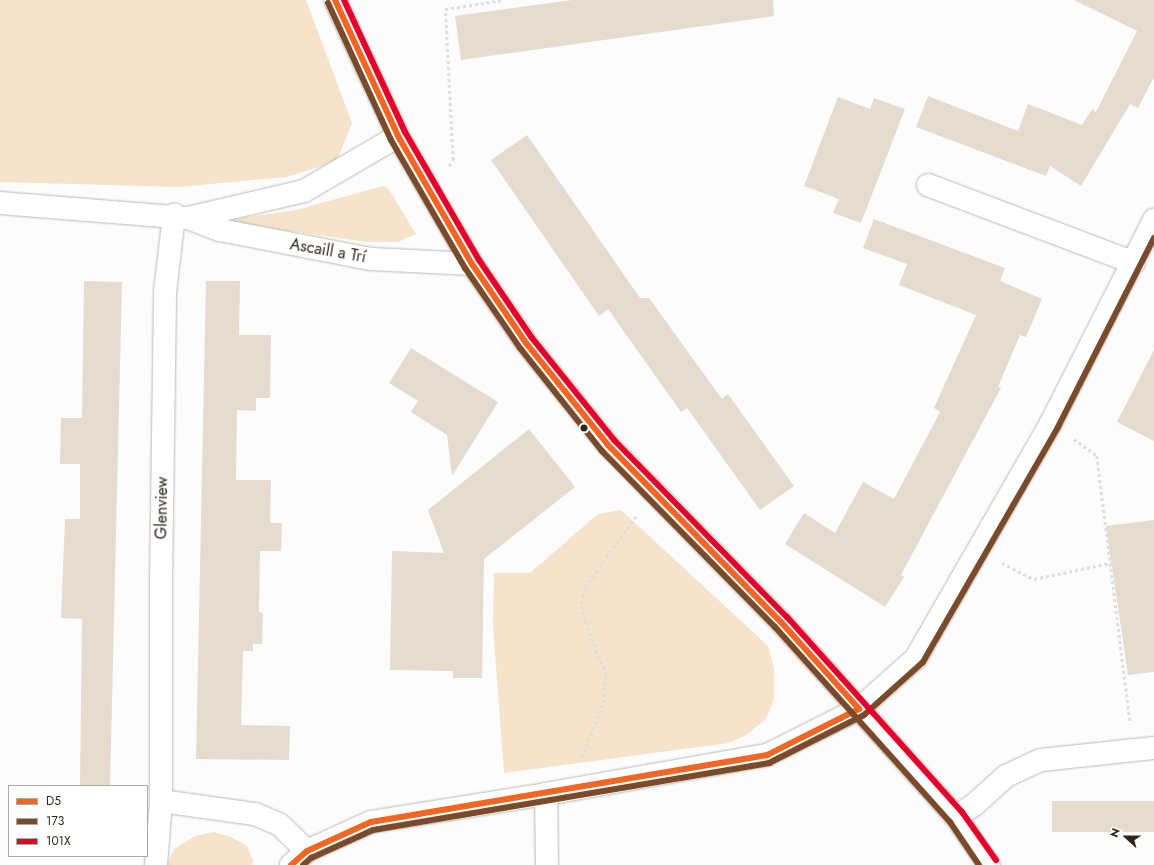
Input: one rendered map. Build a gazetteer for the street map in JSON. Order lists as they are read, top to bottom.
{
  "streets": {
    "street": ["Ascaill a Trí", "Glenview"]
  },
  "crossings": [
    ["Ascaill a Trí", "Glenview"]
  ],
  "lines": ["transit line D5", "transit line 101X", "transit line 173"],
  "legend": ["D5", "173", "101X"],
  "north": "left"
}
